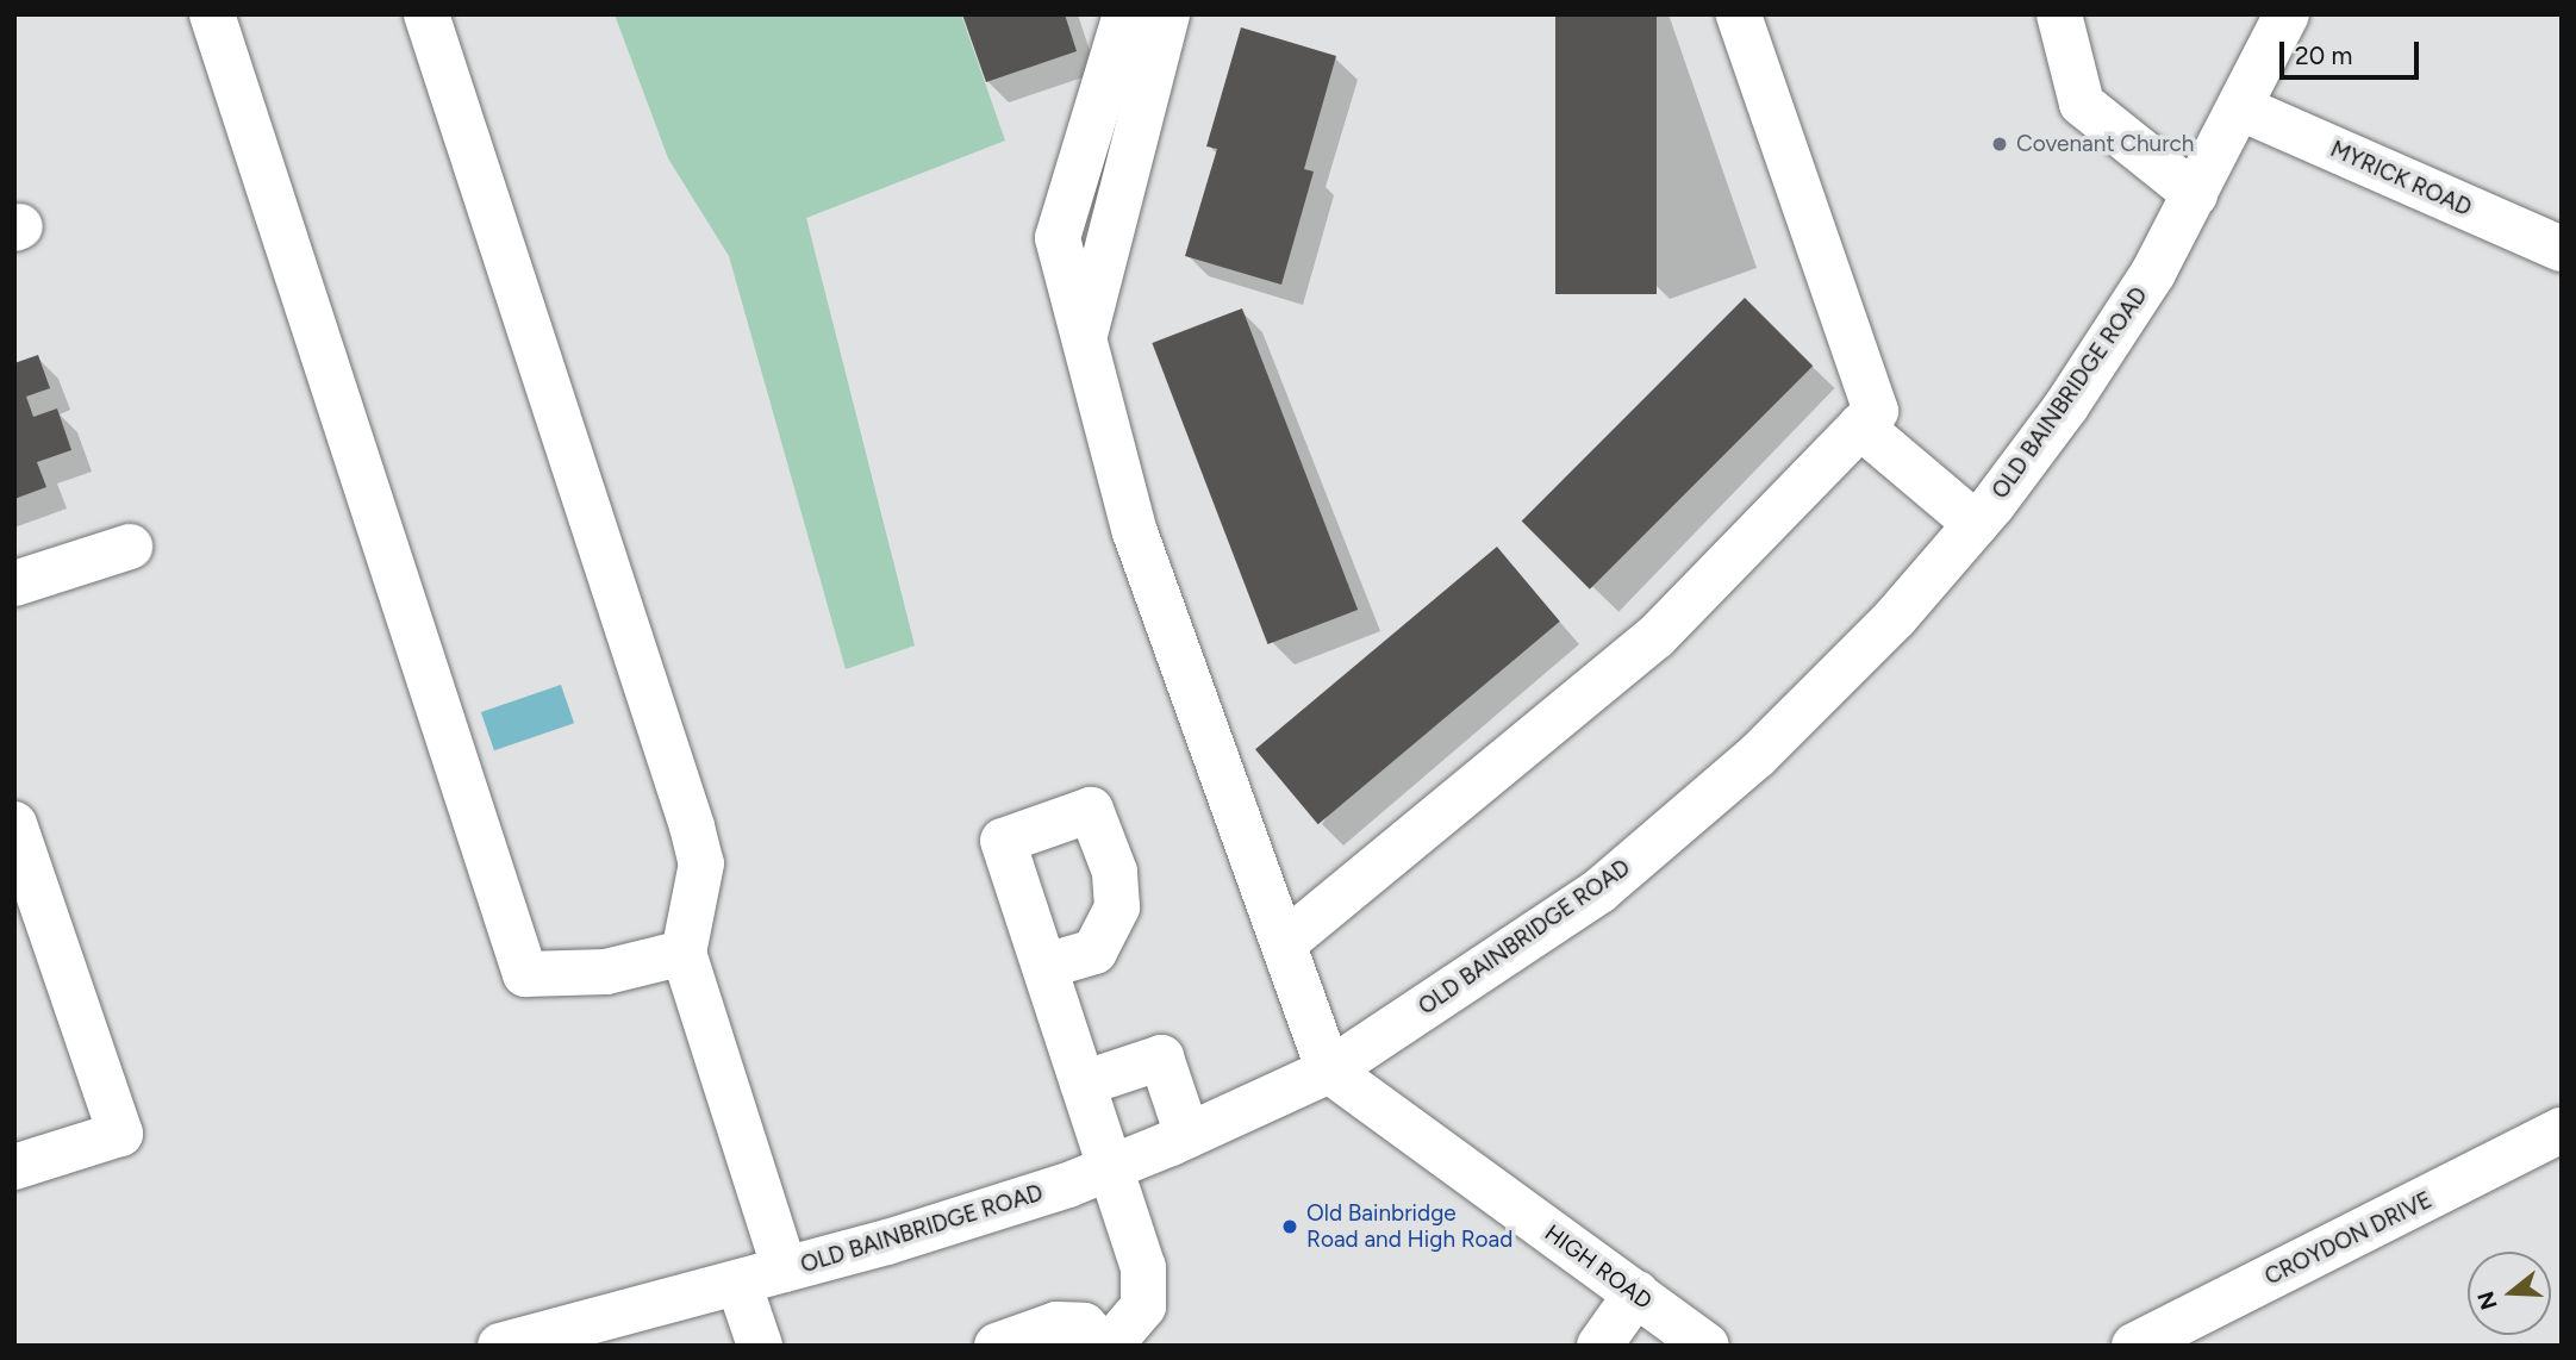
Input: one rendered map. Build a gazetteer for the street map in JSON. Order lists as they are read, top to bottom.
{
  "streets": {
    "main road": [
      "MYRICK ROAD",
      "OLD BAINBRIDGE ROAD",
      "CROYDON DRIVE",
      "HIGH ROAD"
    ]
  },
  "crossings": [
    ["MYRICK ROAD", "OLD BAINBRIDGE ROAD"],
    ["OLD BAINBRIDGE ROAD", "HIGH ROAD"]
  ],
  "places": ["Covenant Church", "Old Bainbridge Road and High Road"],
  "scale_bar": "20 m",
  "north": "left"
}
